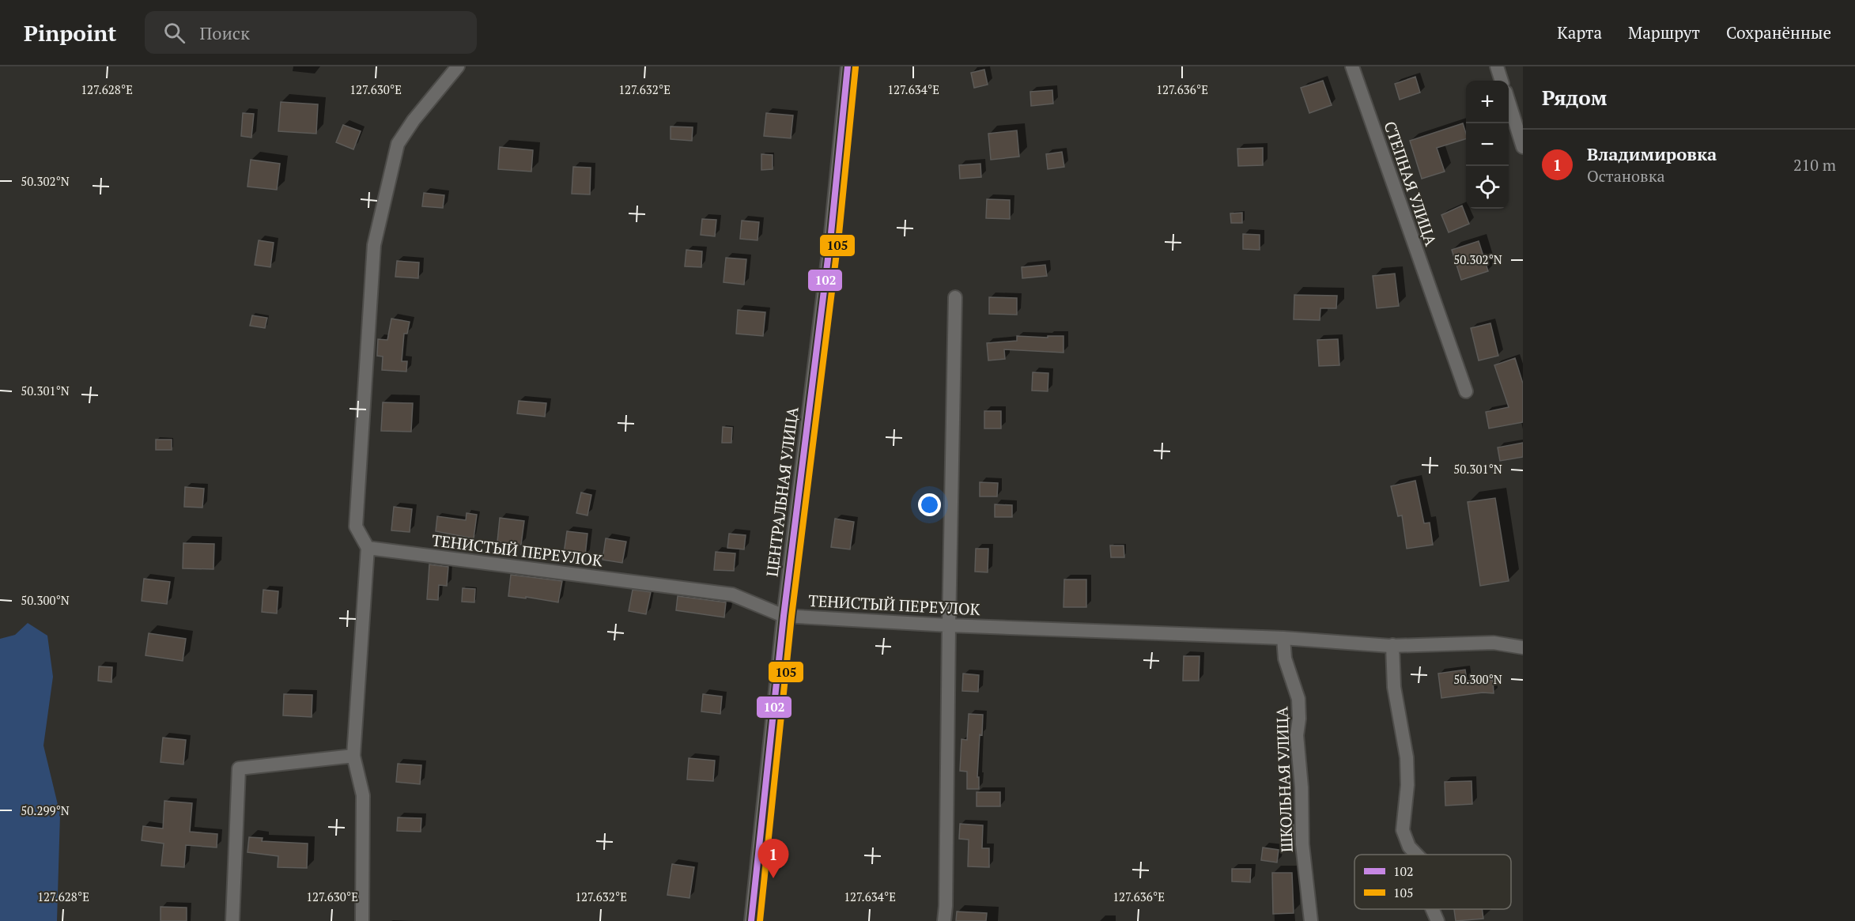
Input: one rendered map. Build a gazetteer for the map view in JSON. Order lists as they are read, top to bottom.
{
  "streets": {
    "street": [
      "СТЕПНАЯ УЛИЦА",
      "ЦЕНТРАЛЬНАЯ УЛИЦА",
      "ТЕНИСТЫЙ ПЕРЕУЛОК",
      "ШКОЛЬНАЯ УЛИЦА"
    ]
  },
  "crossings": [
    ["ЦЕНТРАЛЬНАЯ УЛИЦА", "ТЕНИСТЫЙ ПЕРЕУЛОК"],
    ["ТЕНИСТЫЙ ПЕРЕУЛОК", "ШКОЛЬНАЯ УЛИЦА"]
  ],
  "lines": ["transit line 102", "transit line 105"],
  "legend": ["102", "105"],
  "page": {
    "header": "Pinpoint",
    "search": "Поиск",
    "nav": ["Карта", "Маршрут", "Сохранённые"],
    "heading": "Рядом",
    "map_buttons": ["+", "−"],
    "list": [
      {
        "mark": "1",
        "name": "Владимировка",
        "note": "Остановка",
        "value": "210 m"
      }
    ],
    "pins": "1"
  },
  "coordinates": [
    "127.628°E",
    "127.630°E",
    "127.632°E",
    "127.634°E",
    "127.636°E",
    "50.302°N",
    "50.301°N",
    "50.300°N",
    "50.299°N"
  ]
}
